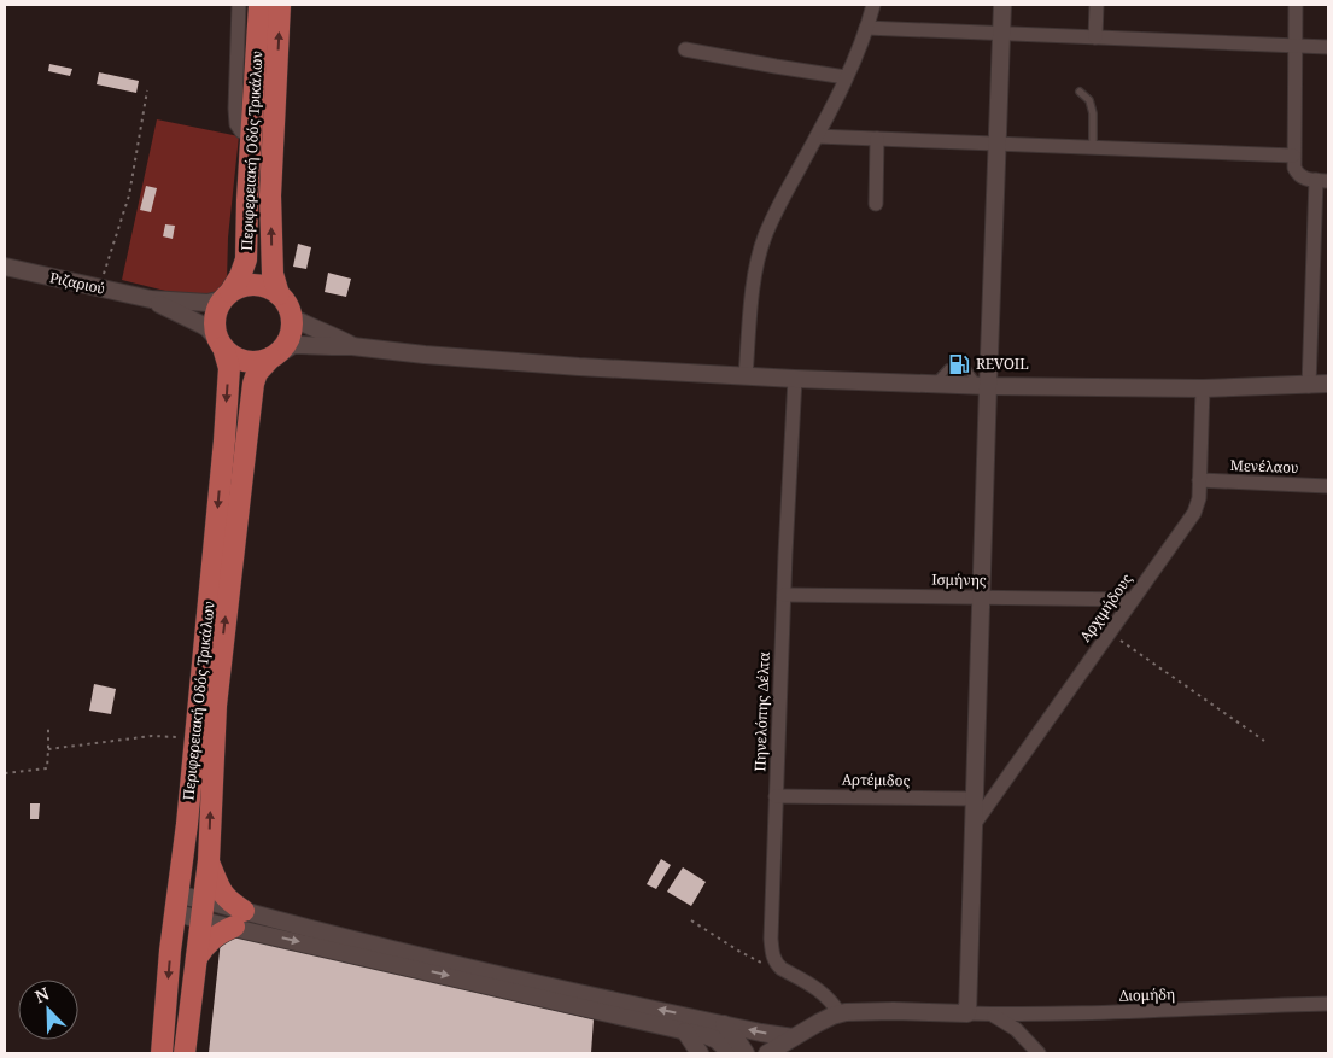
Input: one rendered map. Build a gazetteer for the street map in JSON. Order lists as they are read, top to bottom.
{
  "streets": {
    "main road": ["Περιφερειακή Οδός Τρικάλων"],
    "street": [
      "Ριζαριού",
      "Μενέλαου",
      "Ισμήνης",
      "Αρχιμήδους",
      "Πηνελόπης Δέλτα",
      "Αρτέμιδος",
      "Διομήδη"
    ]
  },
  "crossings": [
    ["Περιφερειακή Οδός Τρικάλων", "Ριζαριού"],
    ["Μενέλαου", "Αρχιμήδους"],
    ["Ισμήνης", "Αρχιμήδους"],
    ["Ισμήνης", "Πηνελόπης Δέλτα"],
    ["Πηνελόπης Δέλτα", "Αρτέμιδος"]
  ],
  "places": {
    "fuel station": ["REVOIL"]
  },
  "north": "top left"
}
